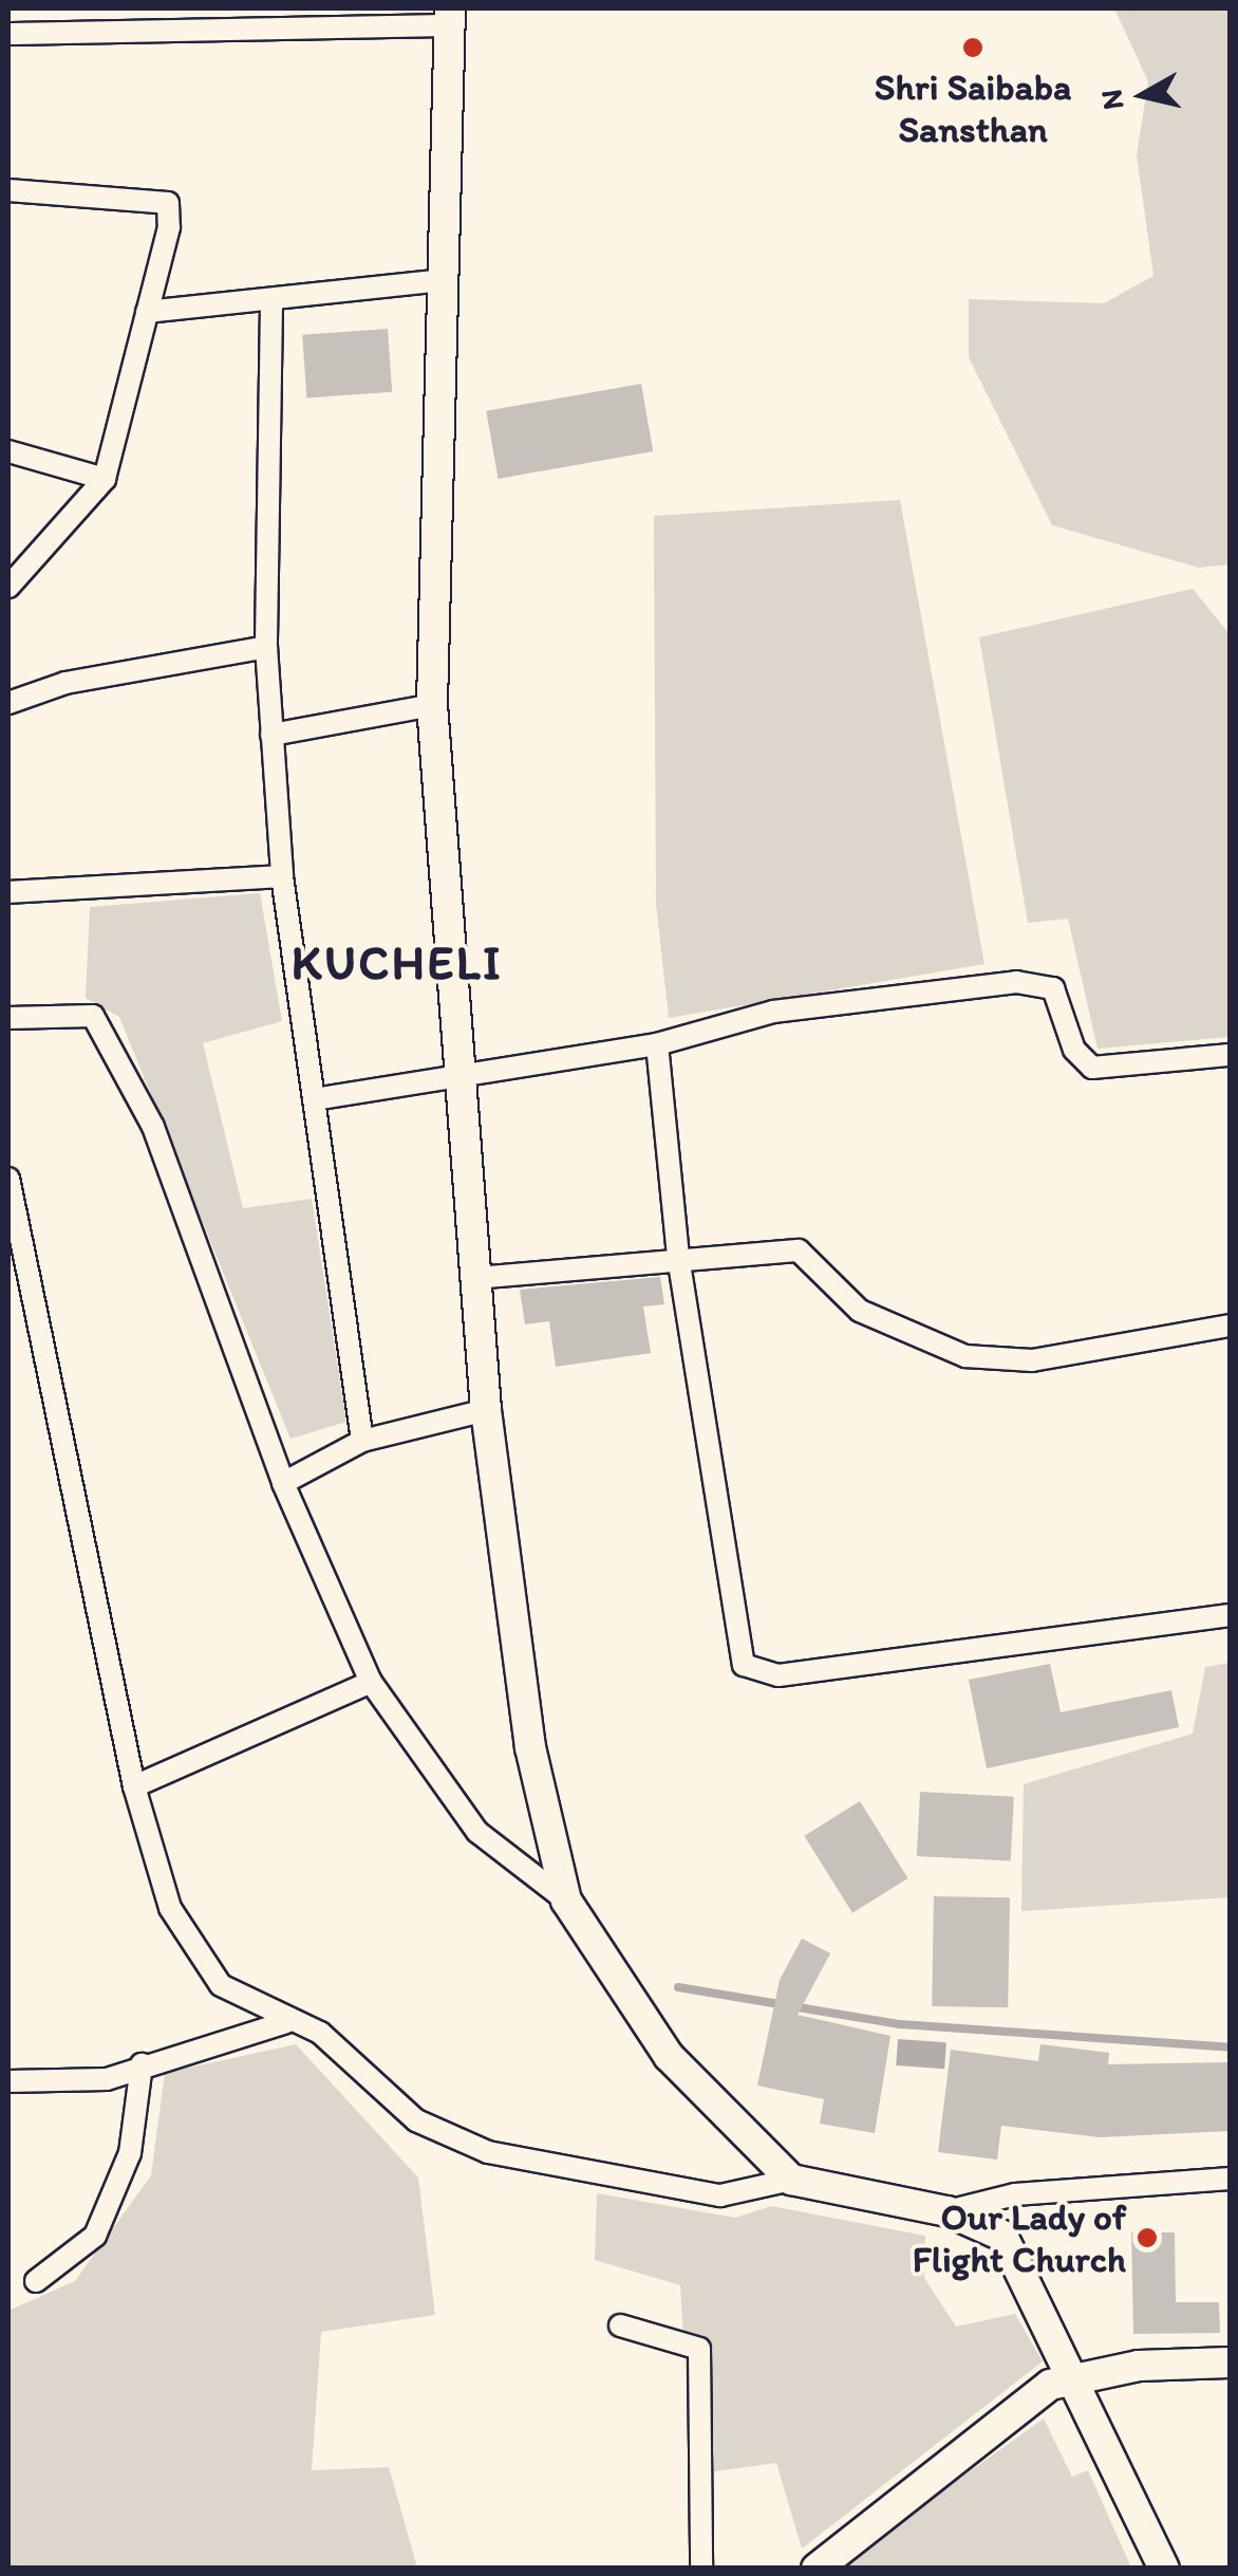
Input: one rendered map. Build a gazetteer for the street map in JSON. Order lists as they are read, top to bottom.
{
  "districts": ["KUCHELI"],
  "places": ["Shri Saibaba Sansthan", "Our Lady of Flight Church"],
  "north": "left"
}
